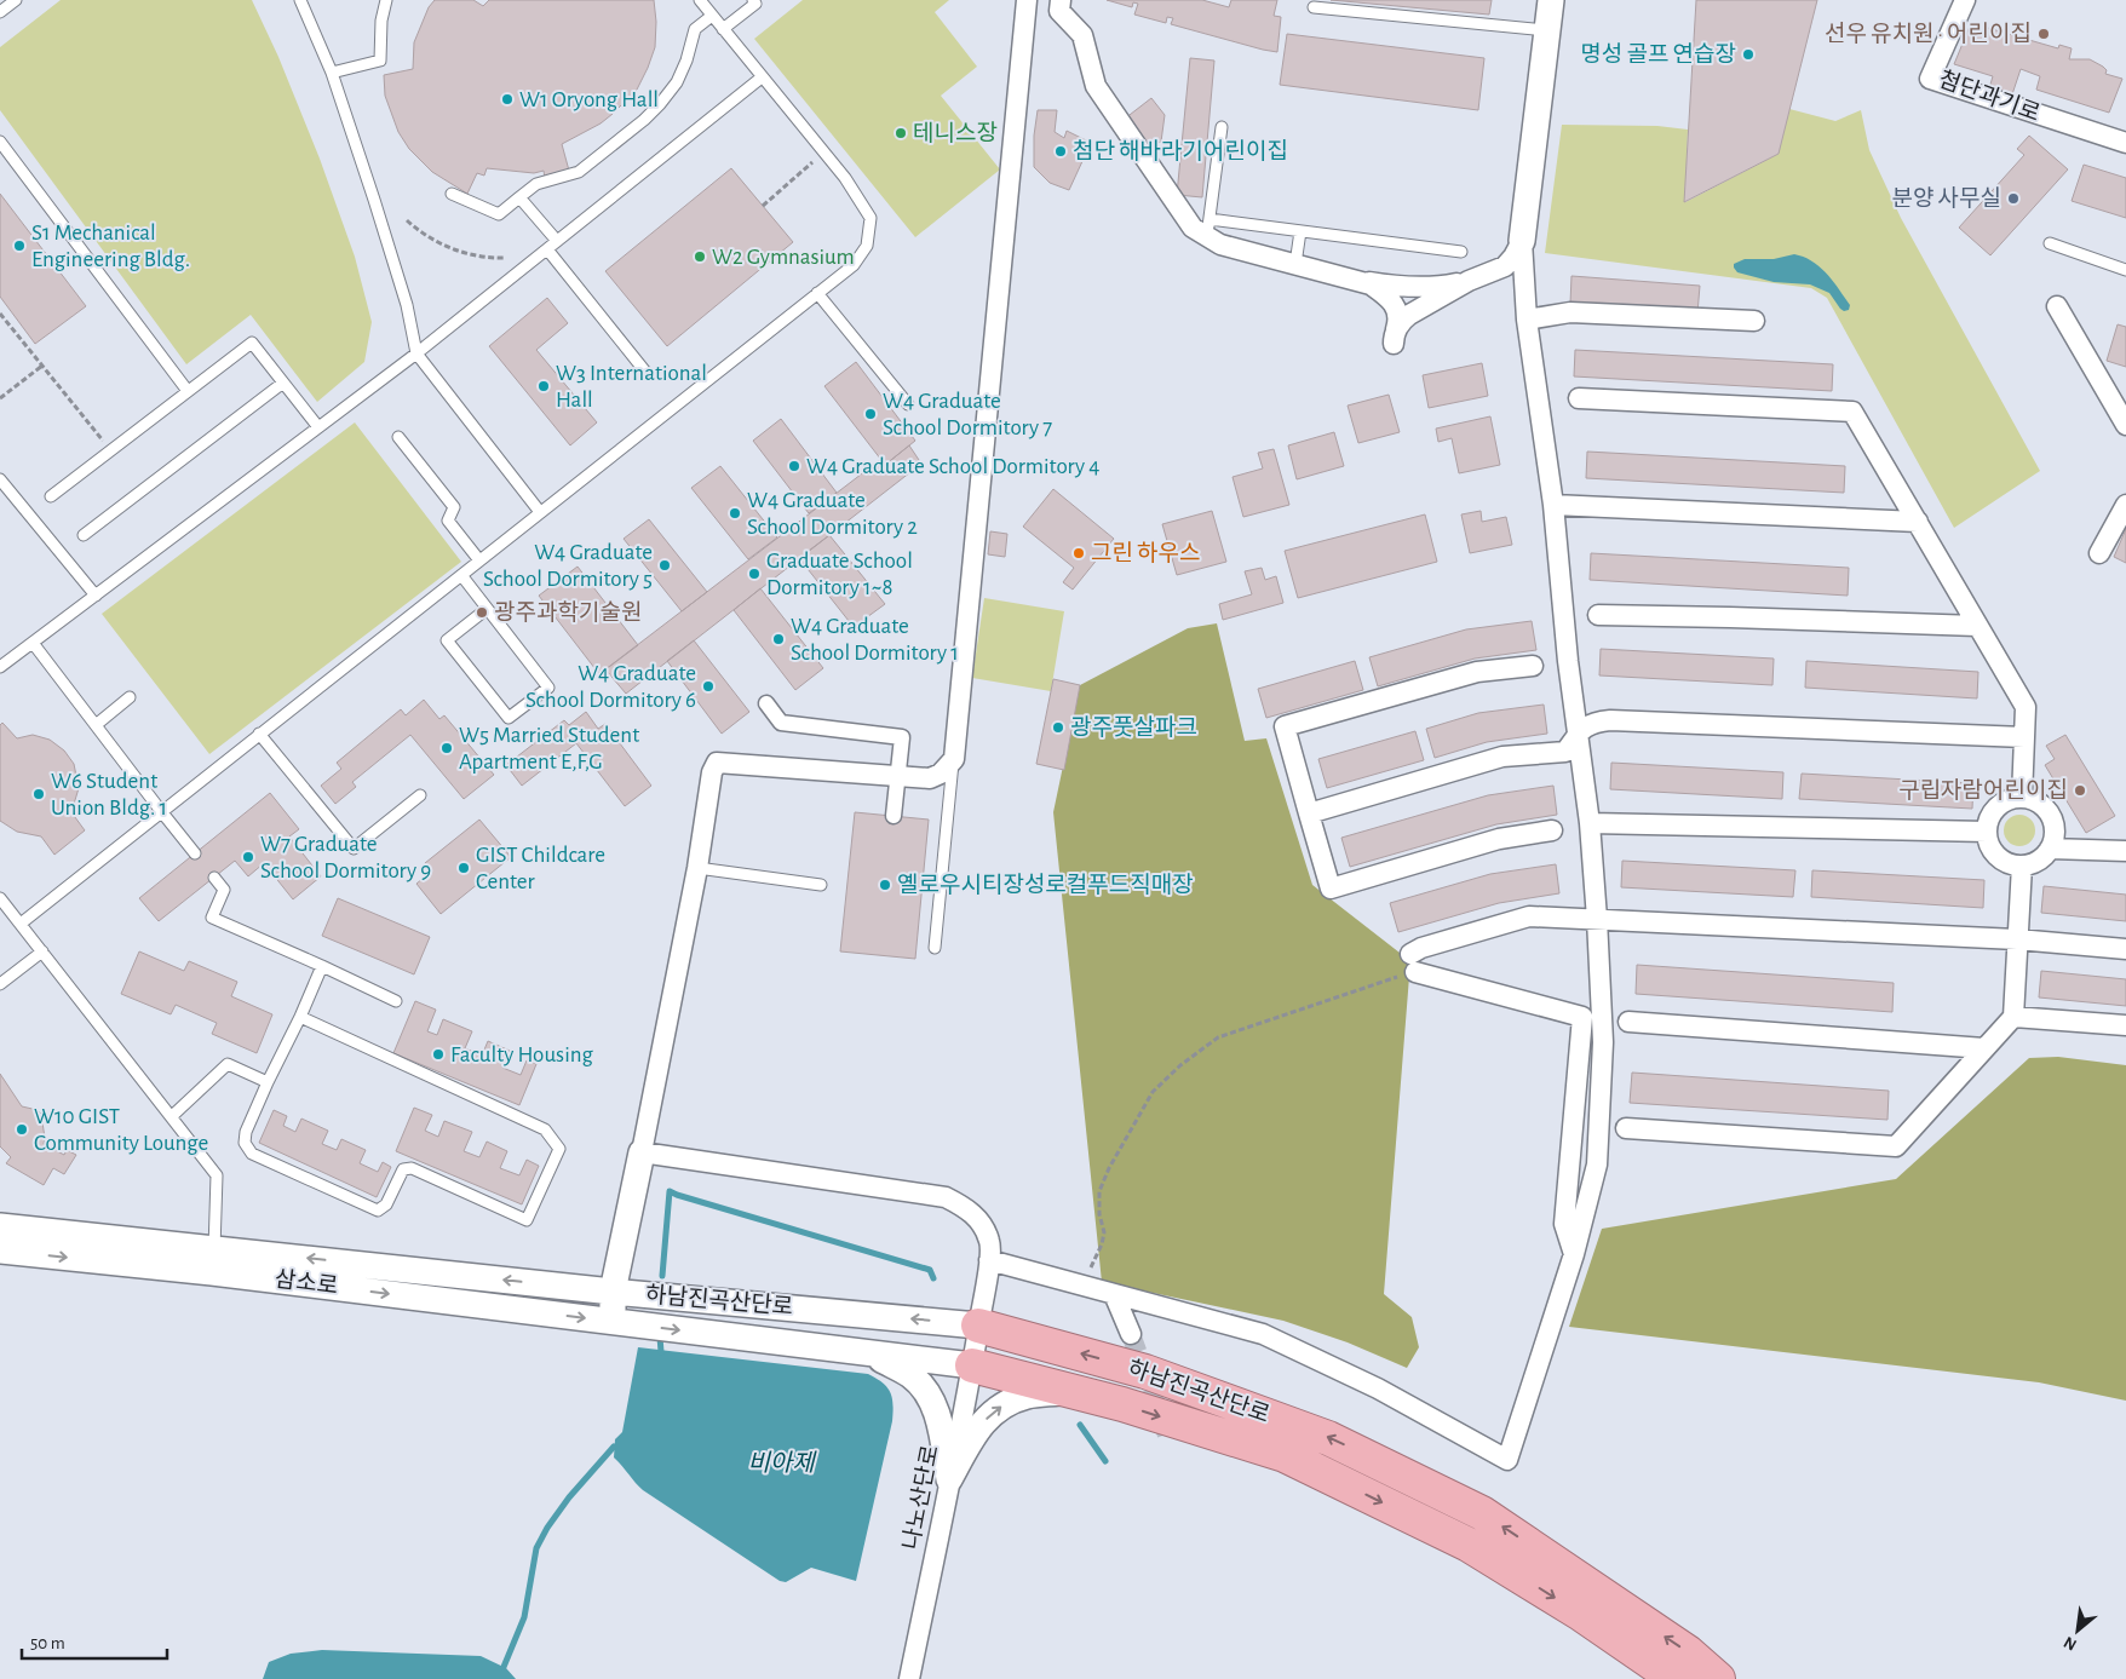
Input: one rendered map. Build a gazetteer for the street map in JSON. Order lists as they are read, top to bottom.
{
  "streets": {
    "highway": ["하남진곡산단로"],
    "street": ["첨단과기로", "삼소로", "나노산단로"]
  },
  "crossings": [
    ["삼소로", "하남진곡산단로"],
    ["하남진곡산단로", "나노산단로"]
  ],
  "water": ["비아제"],
  "places": [
    "선우 유치원 · 어린이집",
    "명성 골프 연습장",
    "W1 Oryong Hall",
    "테니스장",
    "첨단 해바라기어린이집",
    "분양 사무실",
    "S1 Mechanical Engineering Bldg.",
    "W2 Gymnasium",
    "W3 International Hall",
    "W4 Graduate School Dormitory 7",
    "W4 Graduate School Dormitory 4",
    "W4 Graduate School Dormitory 2",
    "그린 하우스",
    "W4 Graduate School Dormitory 5",
    "Graduate School Dormitory 1~8",
    "광주과학기술원",
    "W4 Graduate School Dormitory 1",
    "W4 Graduate School Dormitory 6",
    "광주풋살파크",
    "W5 Married Student Apartment E,F,G",
    "구립자람어린이집",
    "W6 Student Union Bldg. 1",
    "W7 Graduate School Dormitory 9",
    "GIST Childcare Center",
    "옐로우시티장성로컬푸드직매장",
    "Faculty Housing",
    "W10 GIST Community Lounge"
  ],
  "scale_bar": "50 m",
  "north": "bottom left"
}
